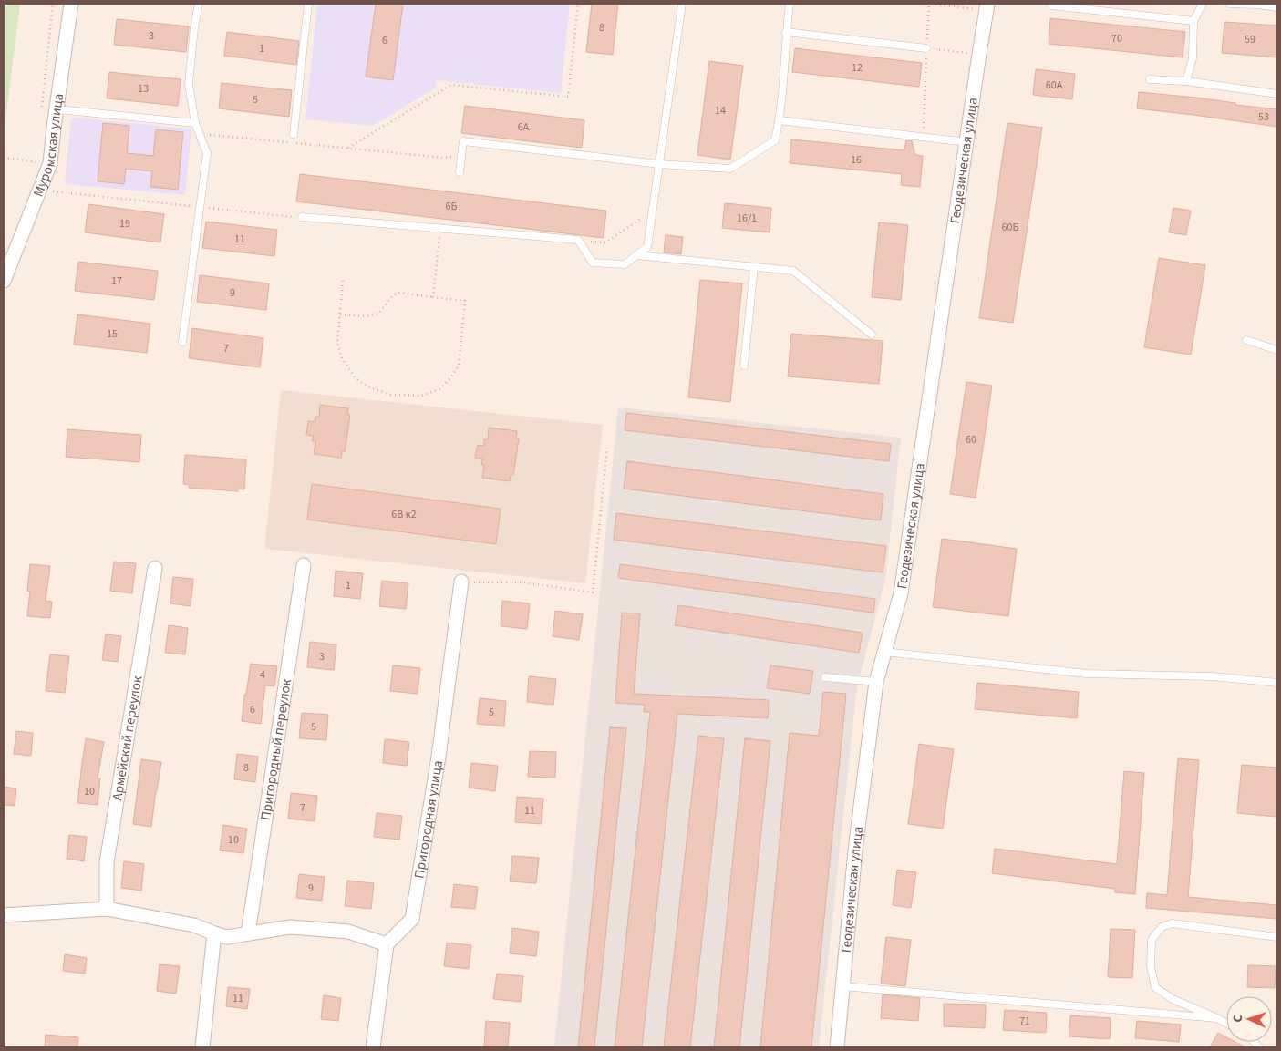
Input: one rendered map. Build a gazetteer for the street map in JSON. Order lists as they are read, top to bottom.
{
  "streets": {
    "street": [
      "Муромская улица",
      "Геодезическая улица",
      "Армейский переулок",
      "Пригородный переулок",
      "Пригородная улица"
    ]
  },
  "house_numbers": [
    "8",
    "3",
    "70",
    "59",
    "6",
    "1",
    "12",
    "60А",
    "13",
    "5",
    "14",
    "53",
    "6А",
    "16",
    "6Б",
    "16/1",
    "19",
    "60Б",
    "11",
    "17",
    "9",
    "15",
    "7",
    "60",
    "6В к2",
    "1",
    "3",
    "4",
    "6",
    "5",
    "5",
    "8",
    "10",
    "7",
    "11",
    "10",
    "9",
    "11",
    "71"
  ],
  "north": "left"
}
